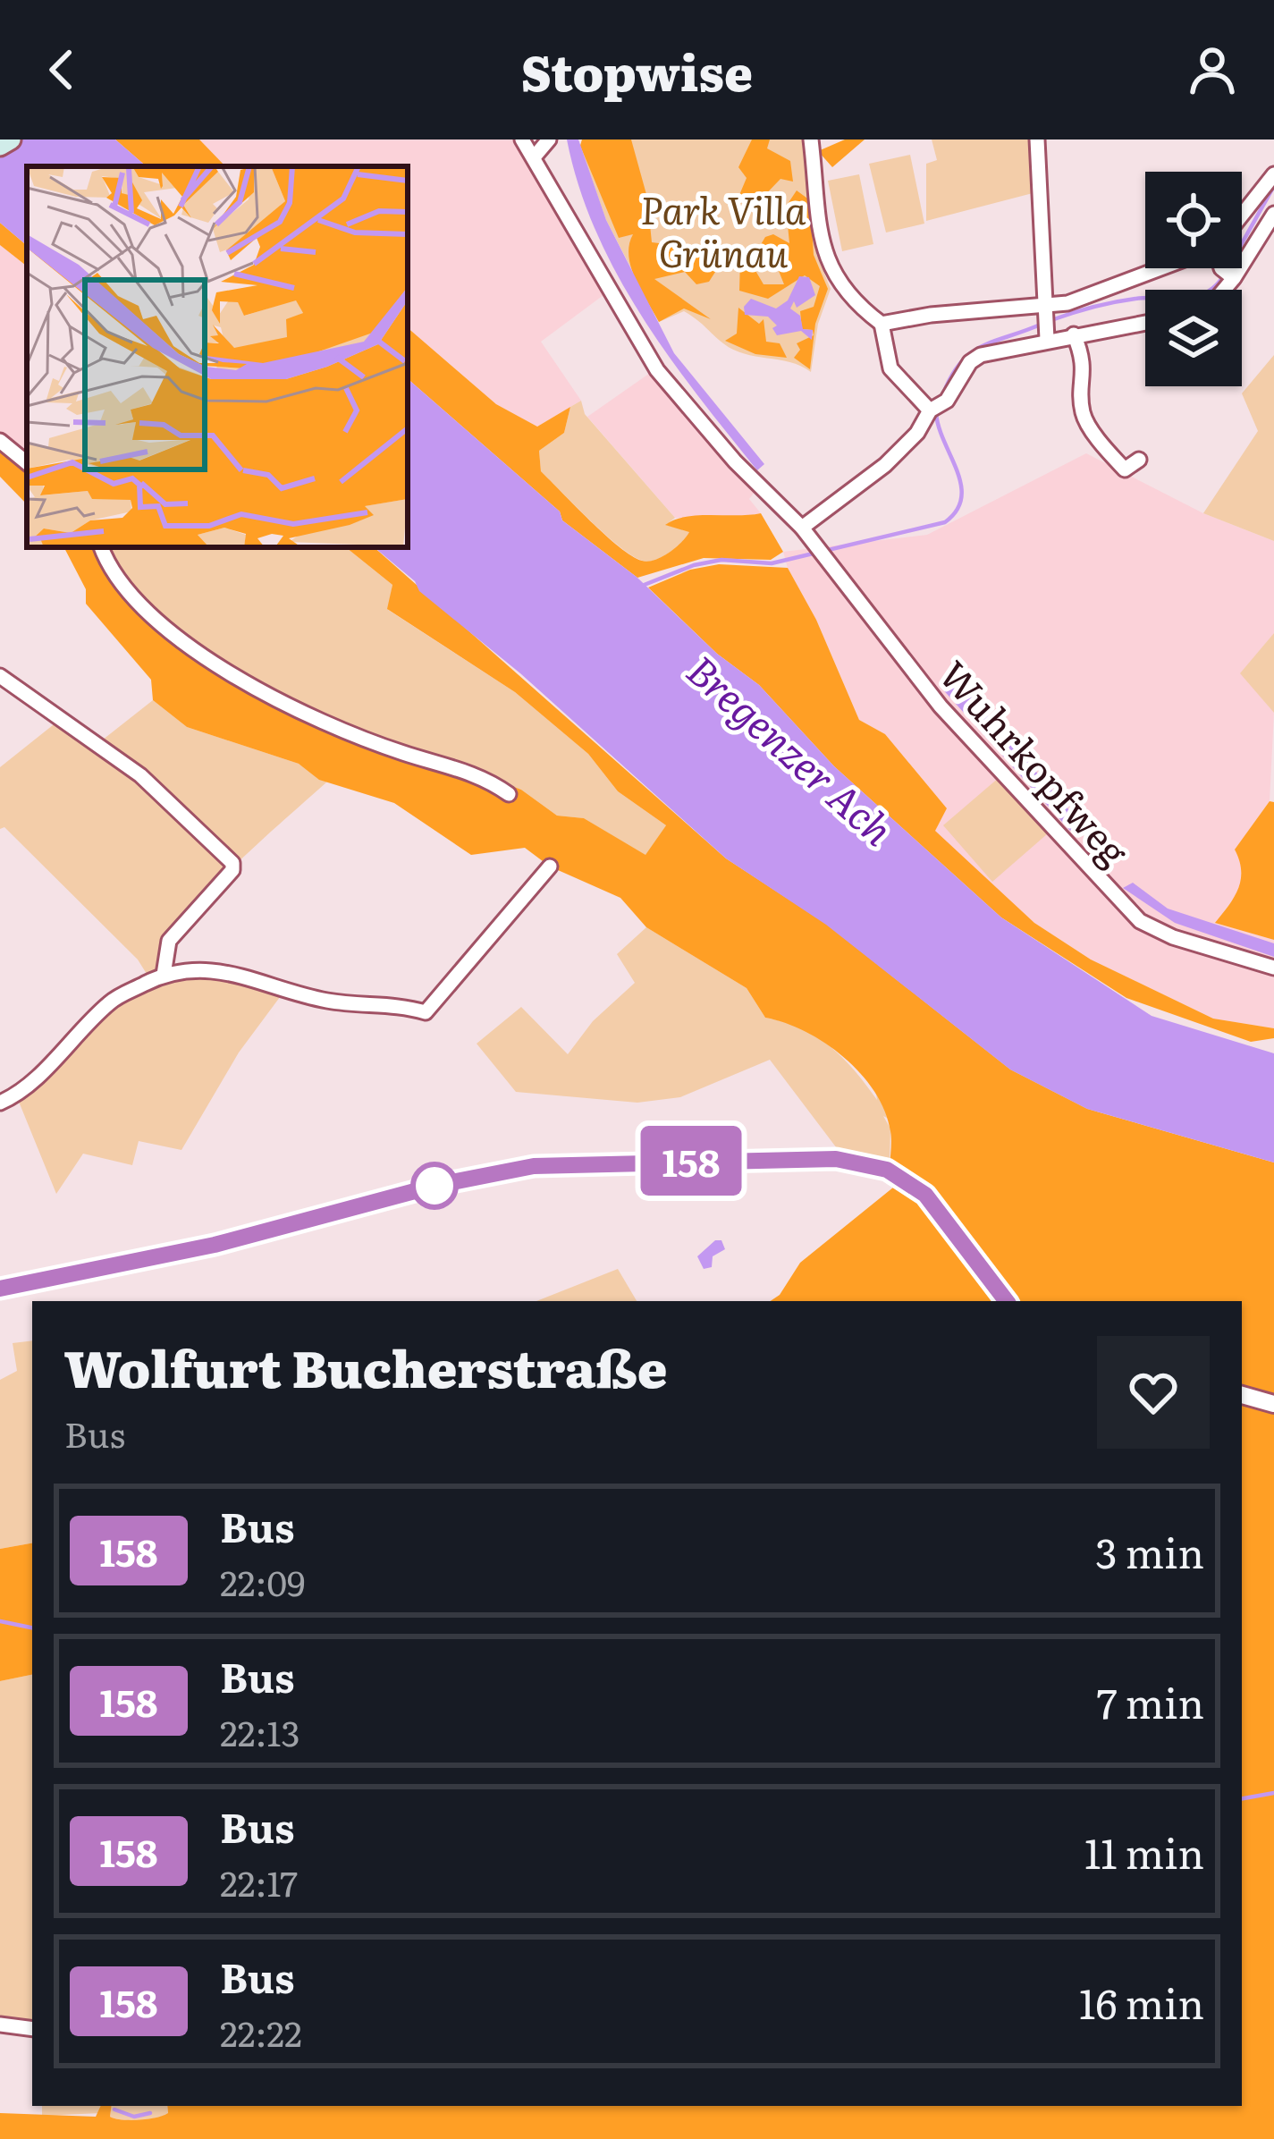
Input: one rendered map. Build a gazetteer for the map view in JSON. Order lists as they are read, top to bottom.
{
  "streets": {
    "street": ["Wuhrkopfweg"]
  },
  "water": ["Bregenzer Ach"],
  "parks": ["Park Villa Grünau"],
  "lines": ["bus line 158"],
  "page": {
    "header": "Stopwise",
    "on_map": "158",
    "heading": ["Wolfurt Bucherstraße", "Bus"],
    "list": [
      {
        "mark": "158",
        "name": "Bus",
        "note": "22:09",
        "value": "3 min"
      },
      {
        "mark": "158",
        "name": "Bus",
        "note": "22:13",
        "value": "7 min"
      },
      {
        "mark": "158",
        "name": "Bus",
        "note": "22:17",
        "value": "11 min"
      },
      {
        "mark": "158",
        "name": "Bus",
        "note": "22:22",
        "value": "16 min"
      }
    ]
  }
}
